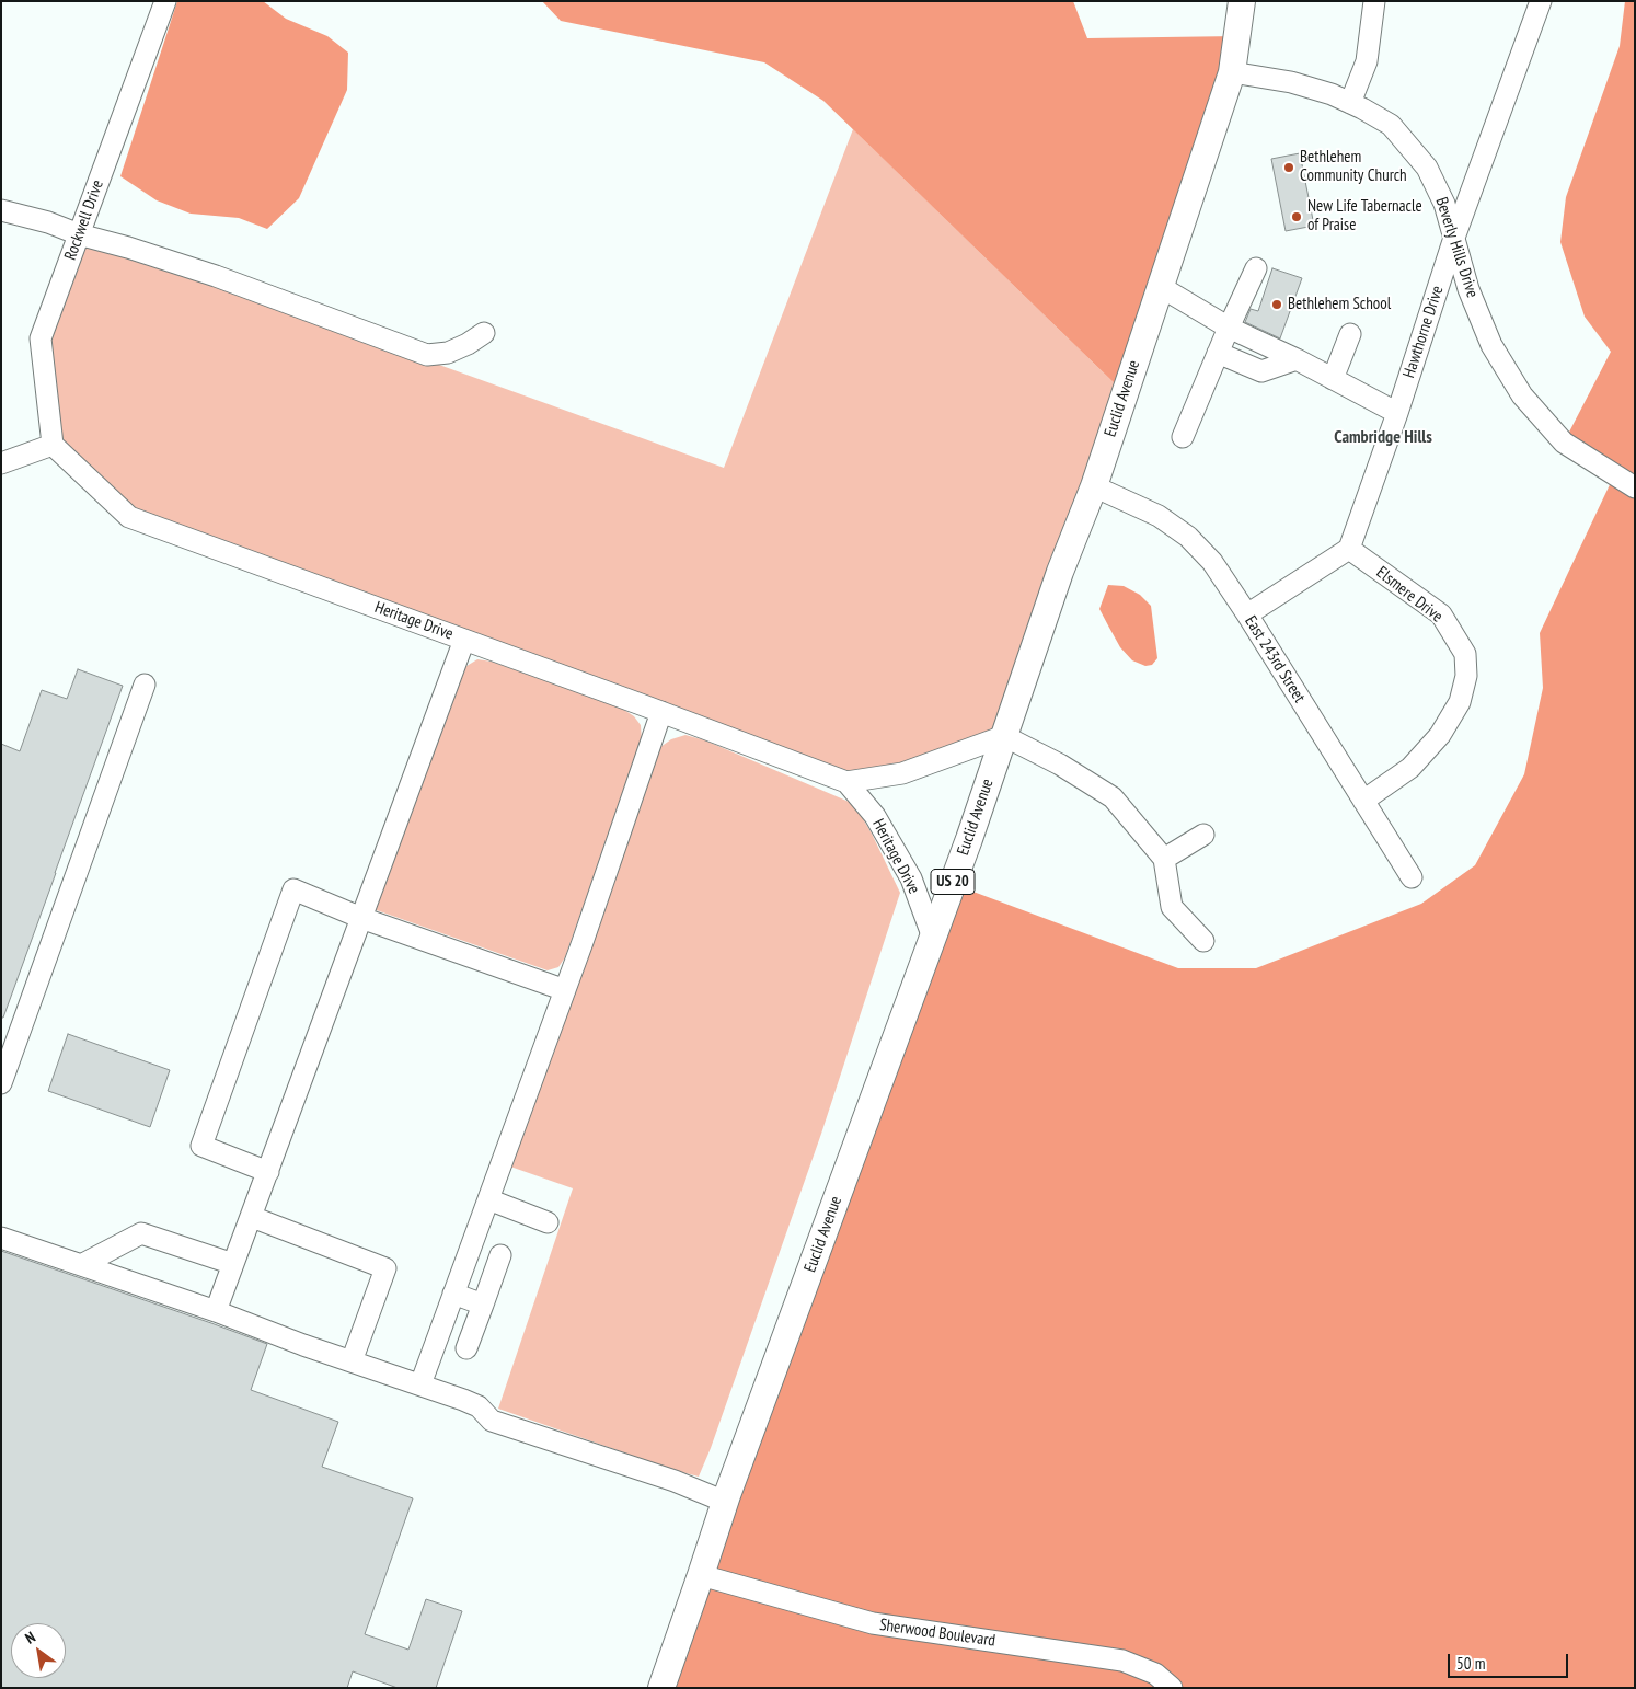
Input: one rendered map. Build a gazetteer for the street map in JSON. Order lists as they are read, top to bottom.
{
  "streets": {
    "main road": ["Euclid Avenue", "US 20"],
    "street": [
      "Rockwell Drive",
      "Beverly Hills Drive",
      "Hawthorne Drive",
      "Elsmere Drive",
      "Heritage Drive",
      "East 243rd Street",
      "Sherwood Boulevard"
    ]
  },
  "crossings": [
    ["Rockwell Drive", "Heritage Drive"],
    ["Beverly Hills Drive", "Hawthorne Drive"],
    ["Beverly Hills Drive", "Euclid Avenue"],
    ["Hawthorne Drive", "Elsmere Drive"],
    ["Euclid Avenue", "Heritage Drive"],
    ["Euclid Avenue", "East 243rd Street"],
    ["Euclid Avenue", "Sherwood Boulevard"],
    ["Elsmere Drive", "East 243rd Street"]
  ],
  "districts": ["Cambridge Hills"],
  "places": ["Bethlehem Community Church", "New Life Tabernacle of Praise", "Bethlehem School"],
  "scale_bar": "50 m",
  "north": "top left"
}
